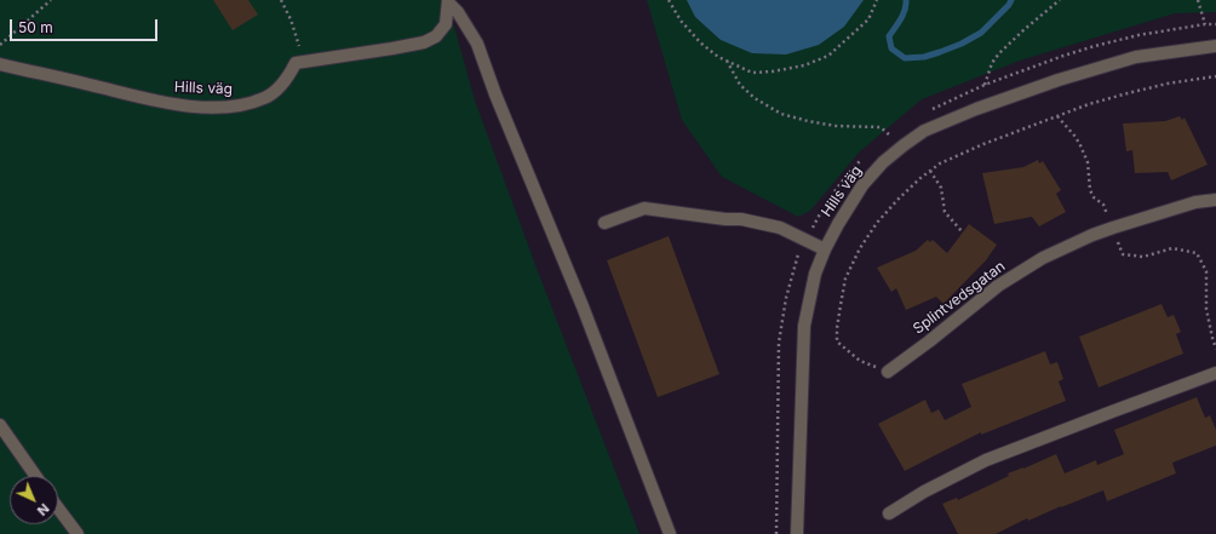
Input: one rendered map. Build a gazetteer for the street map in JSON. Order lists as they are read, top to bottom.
{
  "streets": {
    "street": ["Hills väg", "Splintvedsgatan"]
  },
  "scale_bar": "50 m",
  "north": "bottom right"
}
